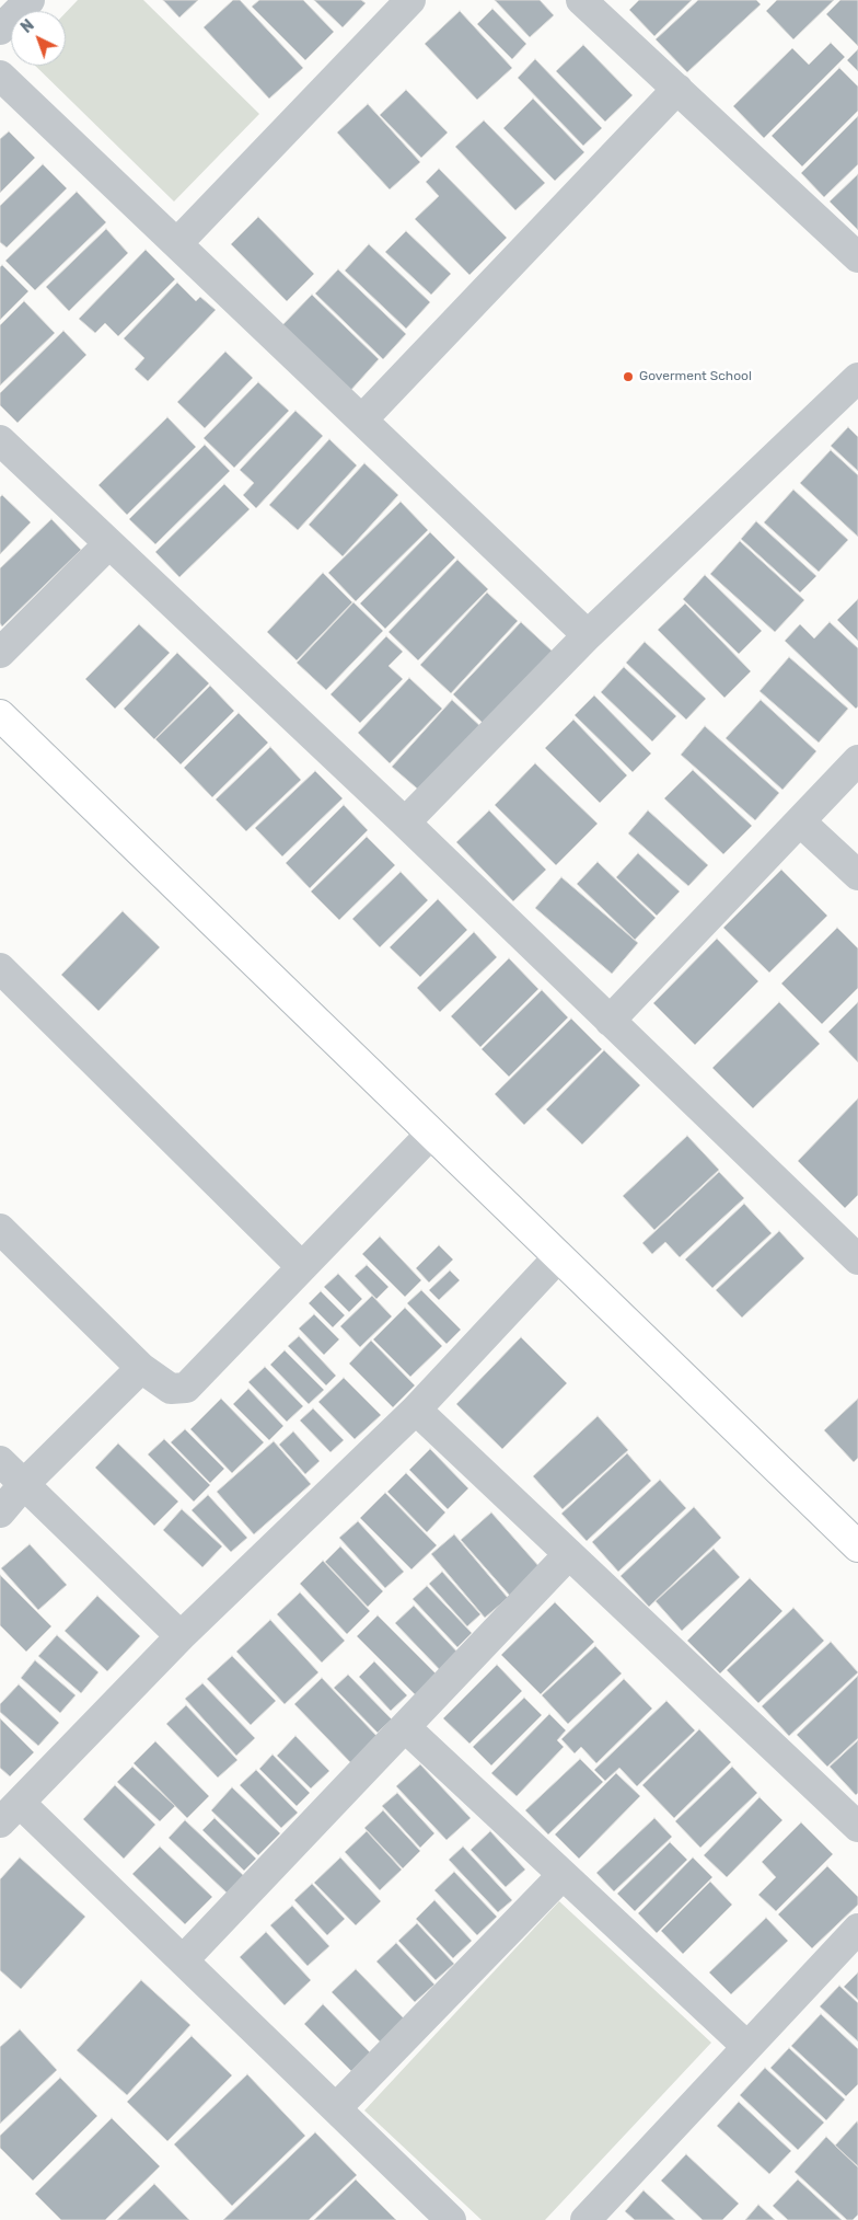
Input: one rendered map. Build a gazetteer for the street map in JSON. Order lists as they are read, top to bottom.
{
  "places": ["Goverment School"],
  "north": "top left"
}
